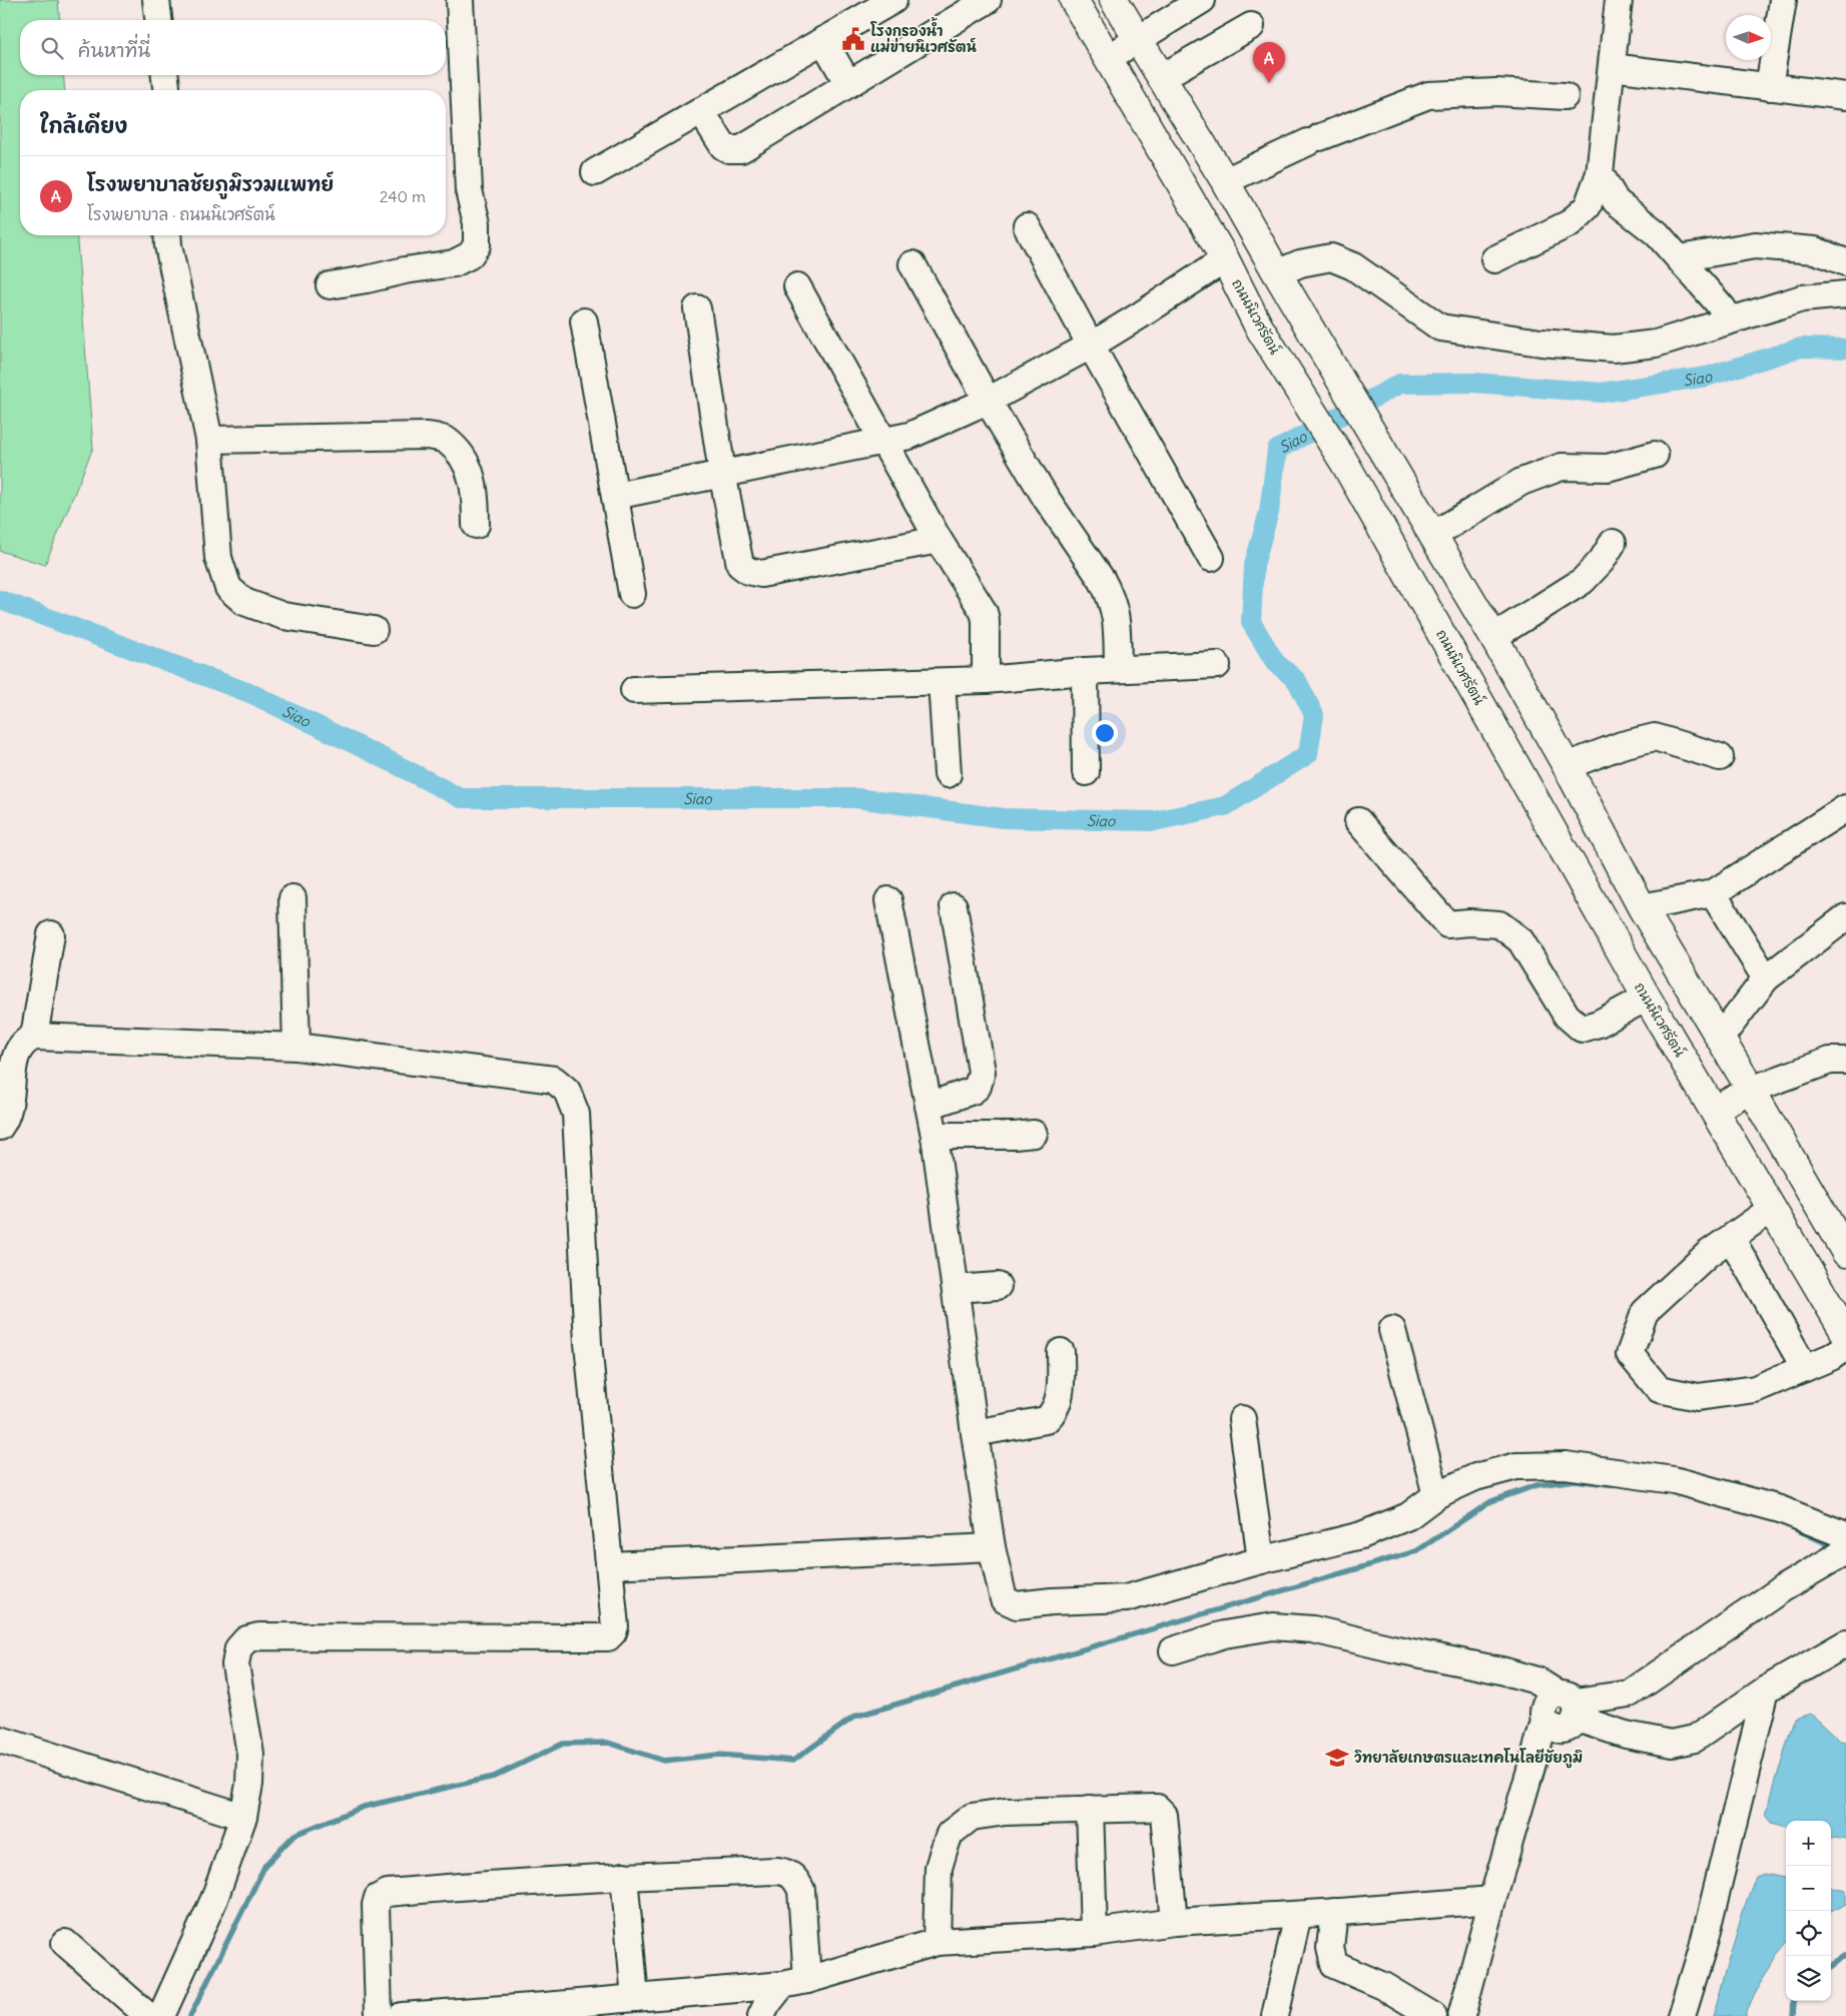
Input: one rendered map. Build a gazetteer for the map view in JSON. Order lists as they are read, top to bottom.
{
  "streets": {
    "main road": ["ถนนนิเวศรัตน์"]
  },
  "water": ["Siao"],
  "places": {
    "public building": ["โรงกรองน้ำ แม่ข่ายนิเวศรัตน์"],
    "school or university": ["วิทยาลัยเกษตรและเทคโนโลยีชัยภูมิ"]
  },
  "north": "right",
  "page": {
    "search": "ค้นหาที่นี่",
    "pins": "A",
    "heading": "ใกล้เคียง",
    "list": [
      {
        "mark": "A",
        "name": "โรงพยาบาลชัยภูมิรวมแพทย์",
        "note": "โรงพยาบาล · ถนนนิเวศรัตน์",
        "value": "240 m"
      }
    ],
    "map_buttons": ["+", "−"]
  }
}
